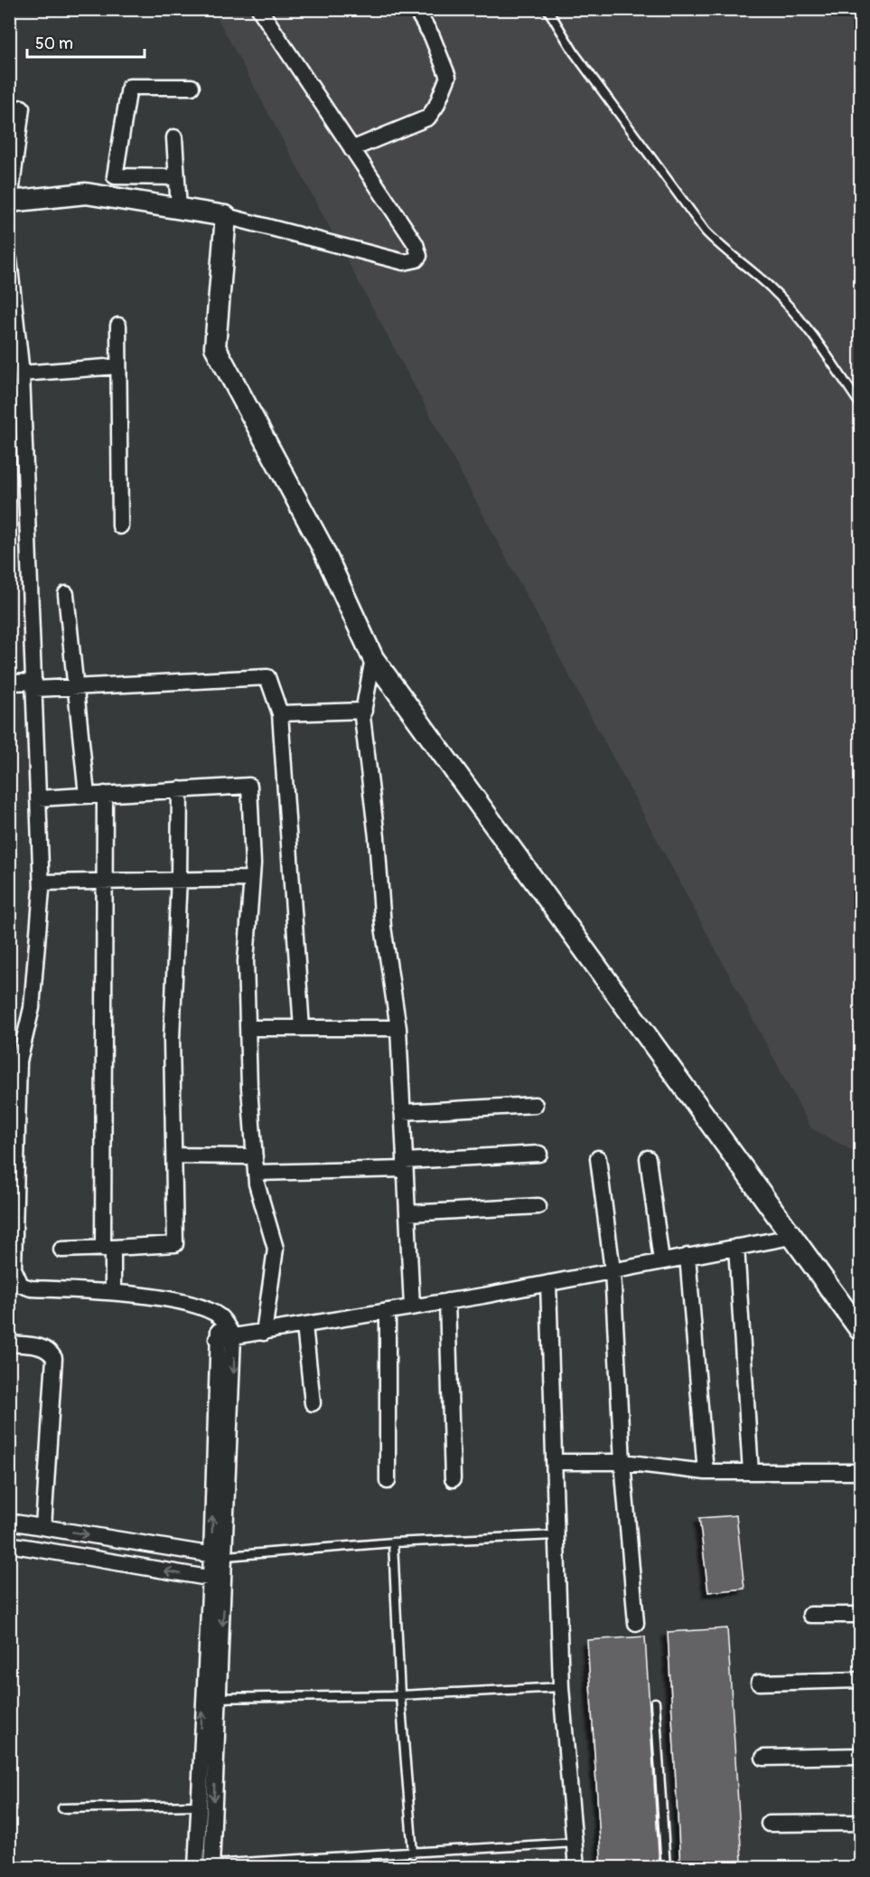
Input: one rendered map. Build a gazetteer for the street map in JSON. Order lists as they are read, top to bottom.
{
  "scale_bar": "50 m"
}
